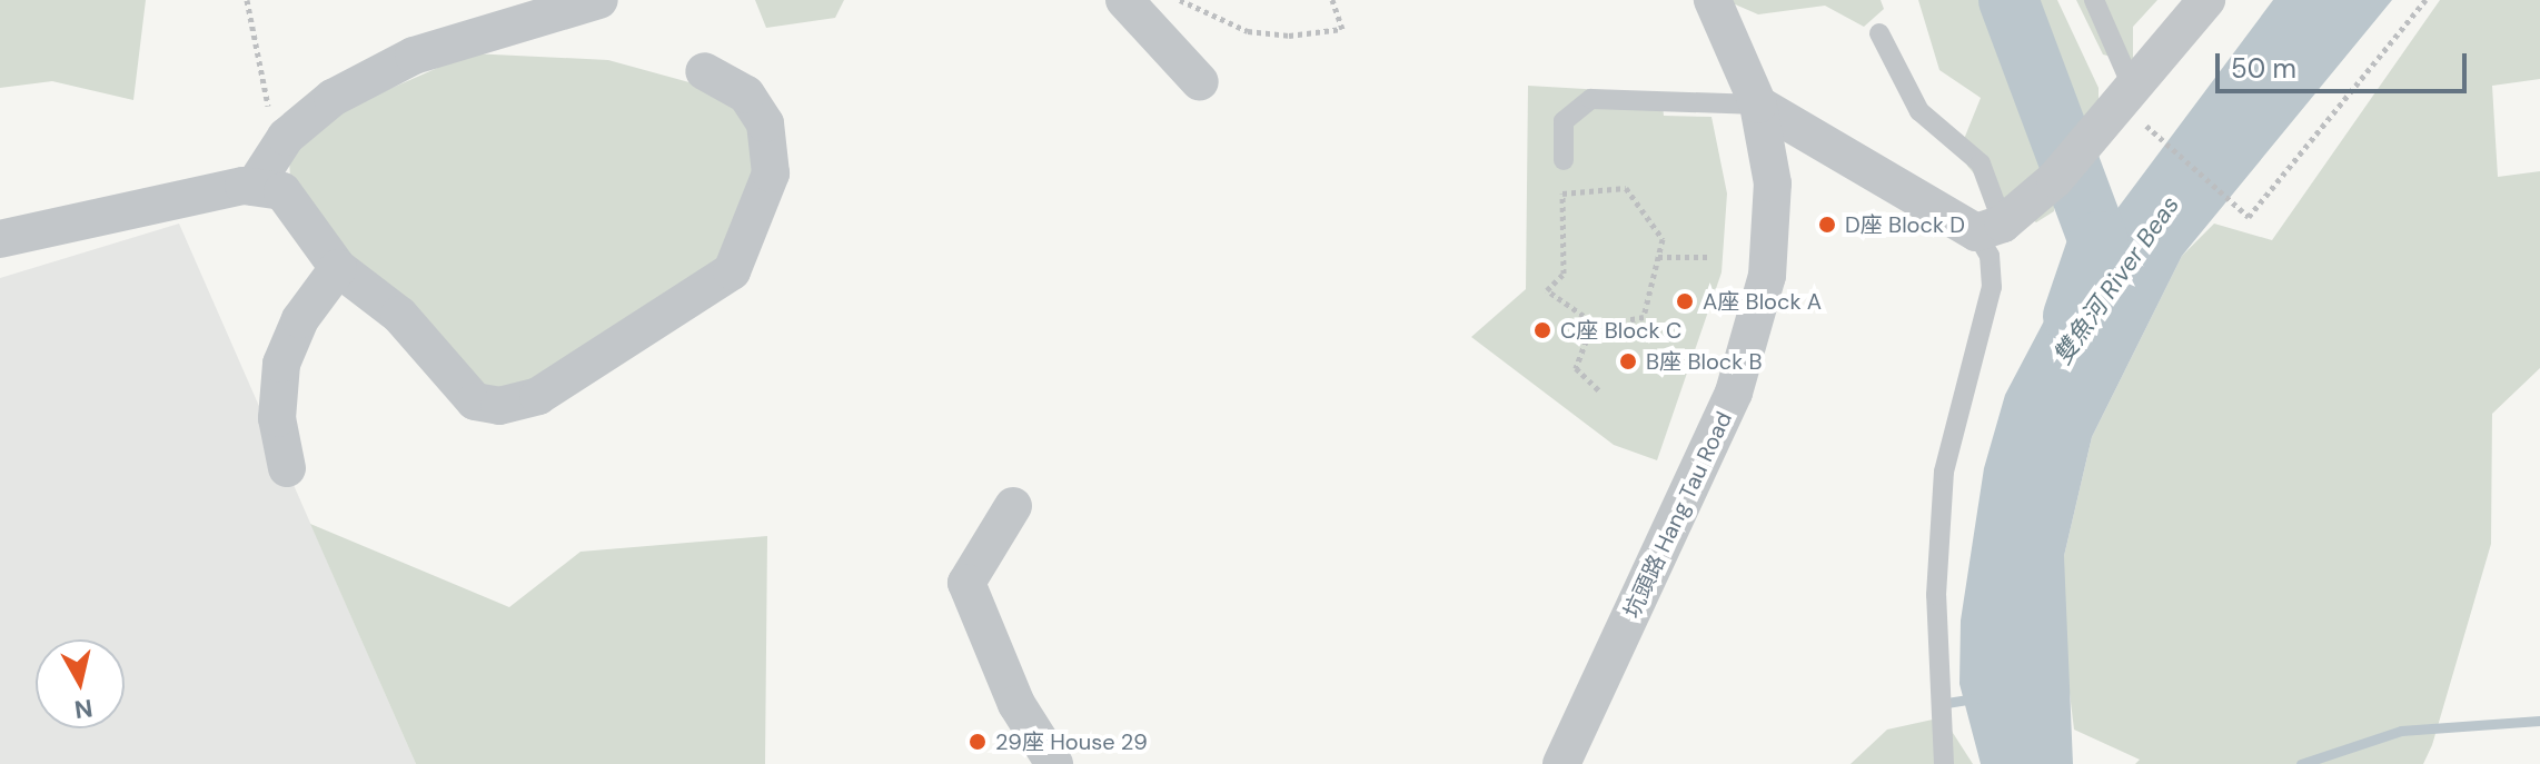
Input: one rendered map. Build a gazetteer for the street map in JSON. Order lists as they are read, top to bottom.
{
  "streets": {
    "street": ["坑頭路 Hang Tau Road"]
  },
  "water": ["雙魚河 River Beas"],
  "places": [
    "D座 Block D",
    "A座 Block A",
    "C座 Block C",
    "B座 Block B",
    "29座 House 29"
  ],
  "scale_bar": "50 m",
  "north": "bottom"
}
